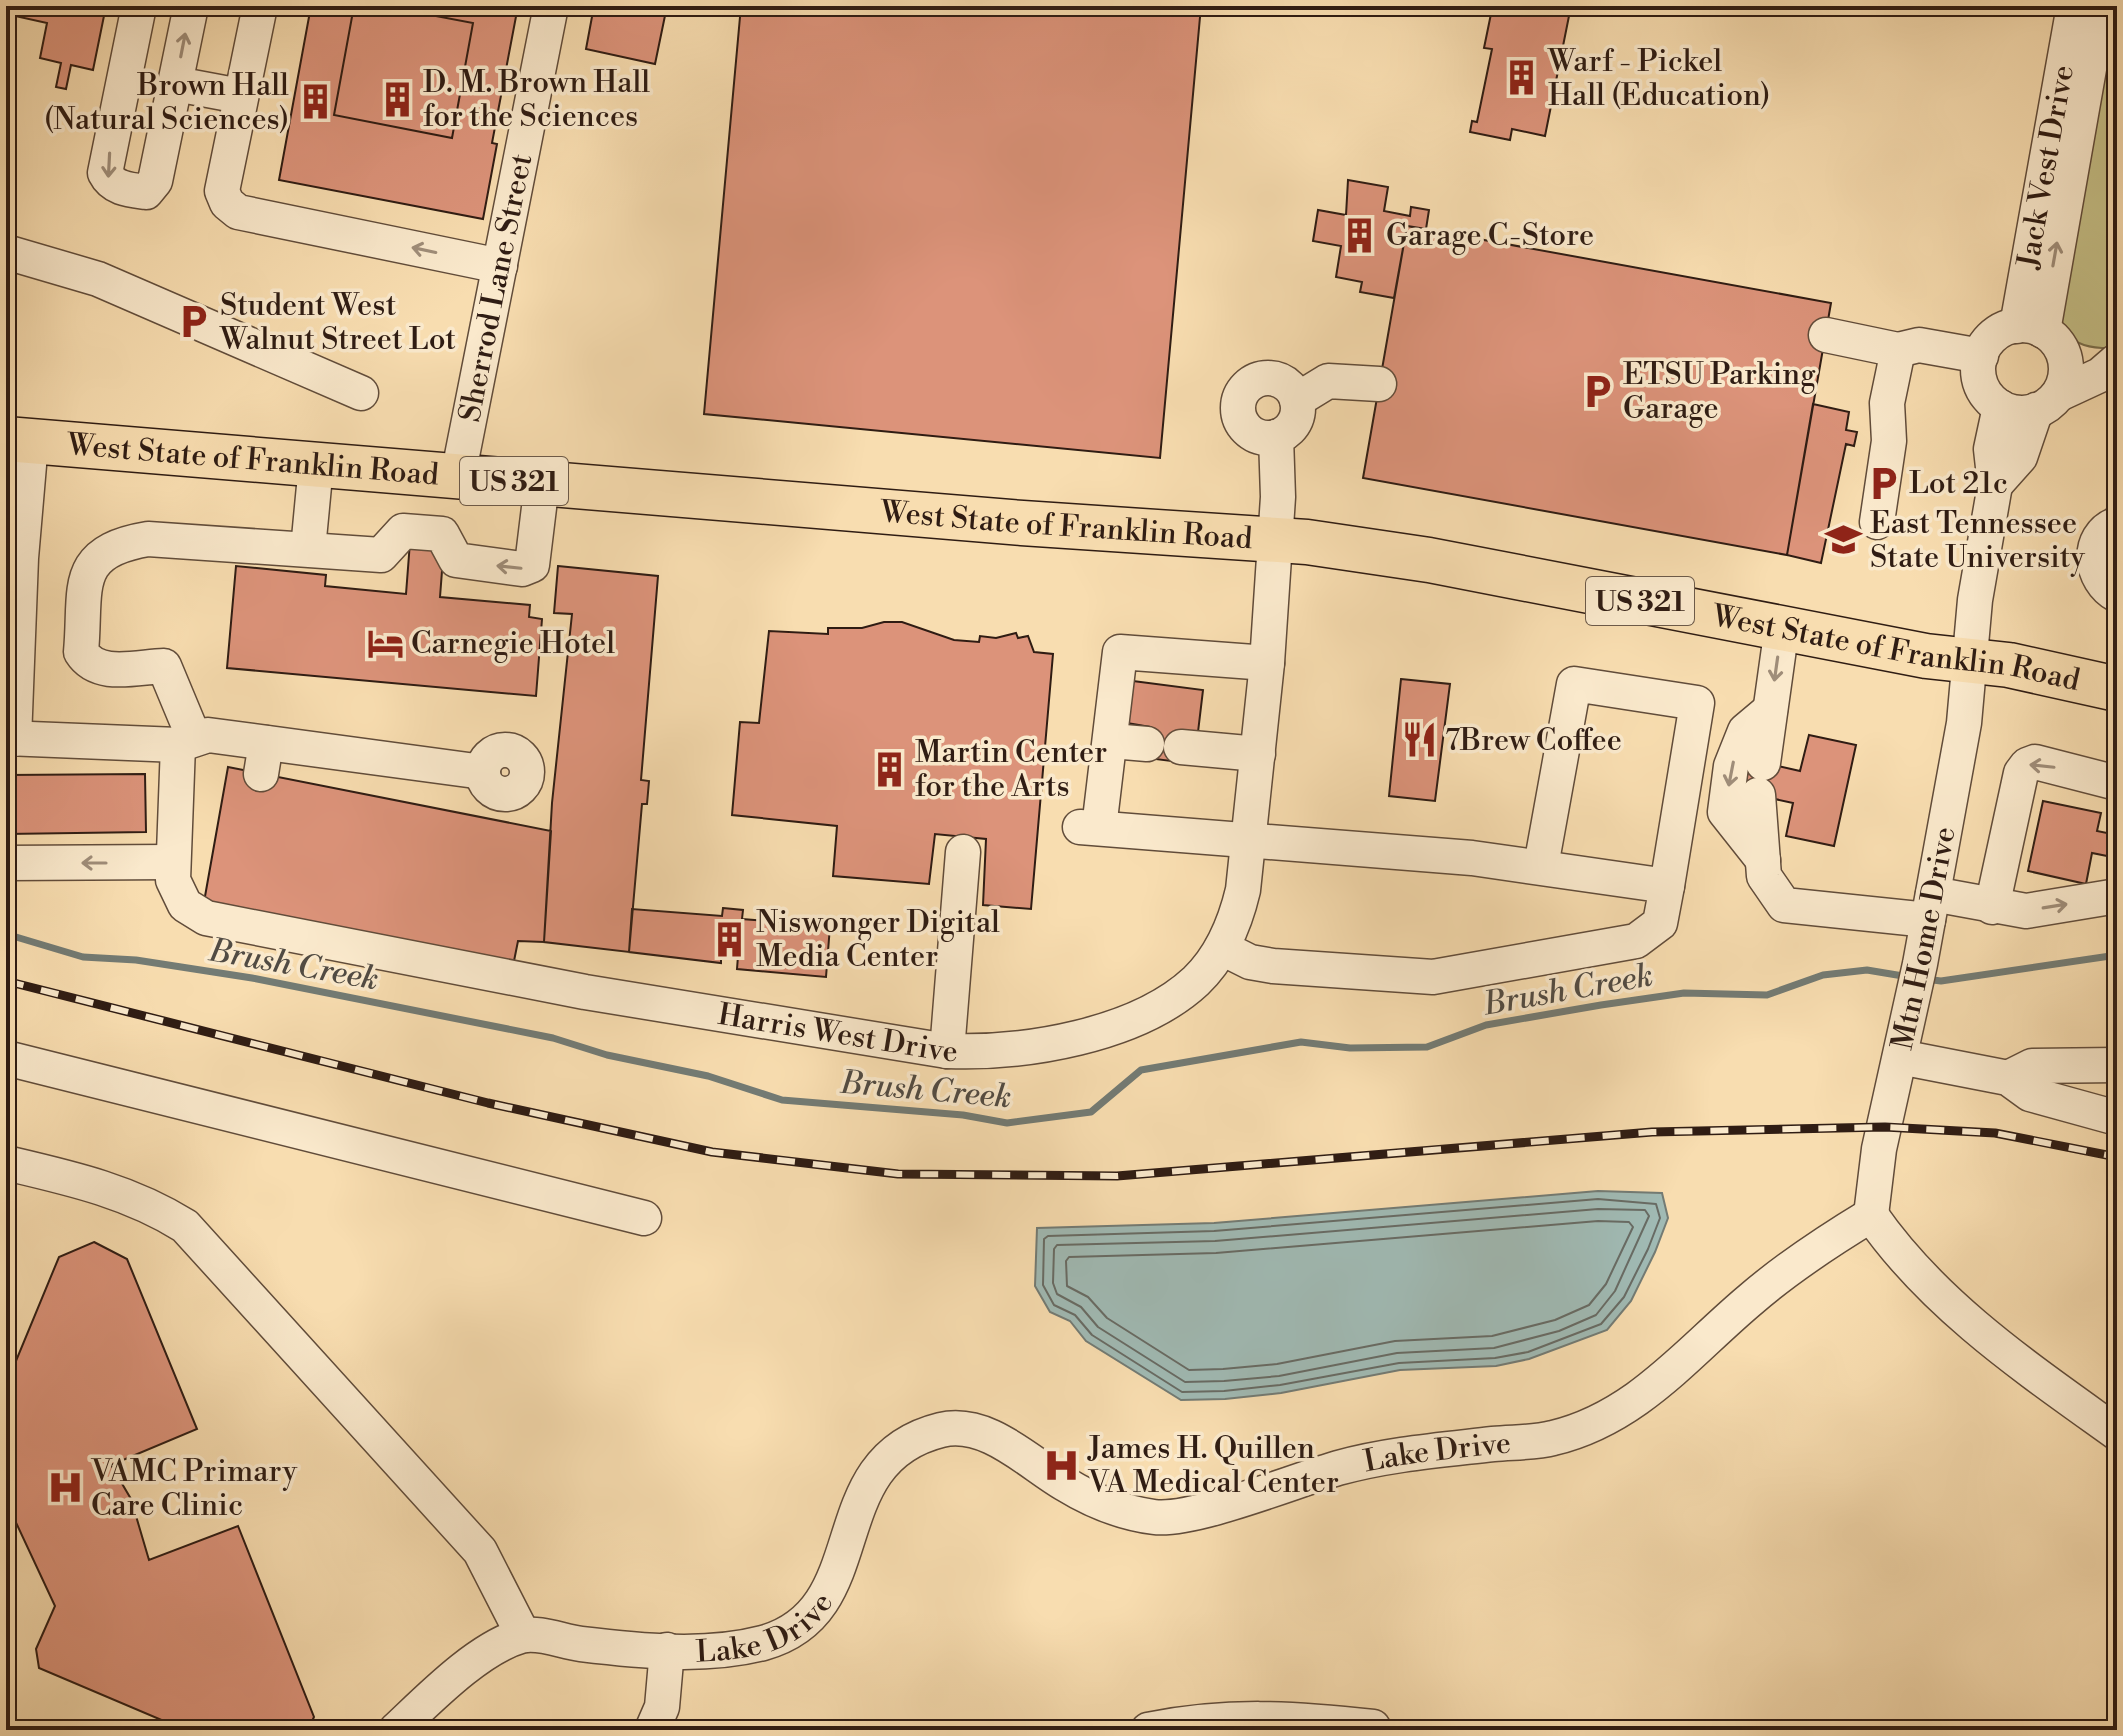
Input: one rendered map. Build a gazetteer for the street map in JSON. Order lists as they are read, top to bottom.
{
  "streets": {
    "highway": ["West State of Franklin Road", "US 321"],
    "street": [
      "Jack Vest Drive",
      "Sherrod Lane Street",
      "Mtn Home Drive",
      "Harris West Drive",
      "Lake Drive"
    ]
  },
  "crossings": [
    ["Sherrod Lane Street", "West State of Franklin Road"],
    ["West State of Franklin Road", "Mtn Home Drive"],
    ["West State of Franklin Road", "Harris West Drive"],
    ["Mtn Home Drive", "Lake Drive"]
  ],
  "water": ["Brush Creek"],
  "places": {
    "building": [
      "Warf - Pickel Hall (Education)",
      "D. M. Brown Hall for the Sciences",
      "Brown Hall (Natural Sciences)",
      "Garage C-Store",
      "Martin Center for the Arts",
      "Niswonger Digital Media Center"
    ],
    "parking": ["Student West Walnut Street Lot", "ETSU Parking Garage", "Lot 21c"],
    "school or university": ["East Tennessee State University"],
    "hotel": ["Carnegie Hotel"],
    "restaurant": ["7Brew Coffee"],
    "hospital": ["James H. Quillen VA Medical Center", "VAMC Primary Care Clinic"]
  }
}
